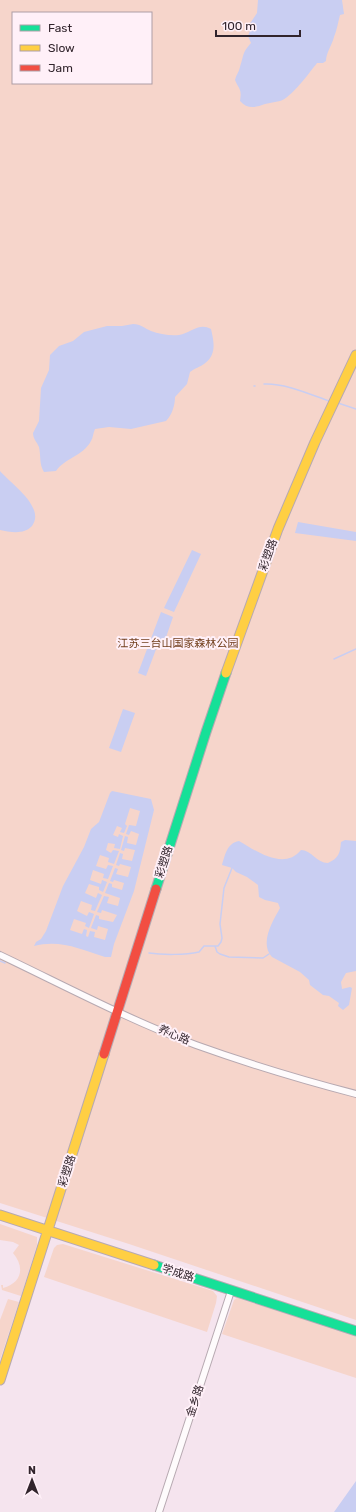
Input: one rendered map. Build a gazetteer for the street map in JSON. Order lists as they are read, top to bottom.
{
  "streets": {
    "street": [
      "彩塑路",
      "养心路",
      "学成路",
      "金乡路"
    ]
  },
  "crossings": [
    ["彩塑路", "养心路"],
    ["彩塑路", "学成路"],
    ["学成路", "金乡路"]
  ],
  "parks": ["江苏三台山国家森林公园"],
  "legend": ["Fast", "Slow", "Jam"],
  "scale_bar": "100 m",
  "north": "top"
}
